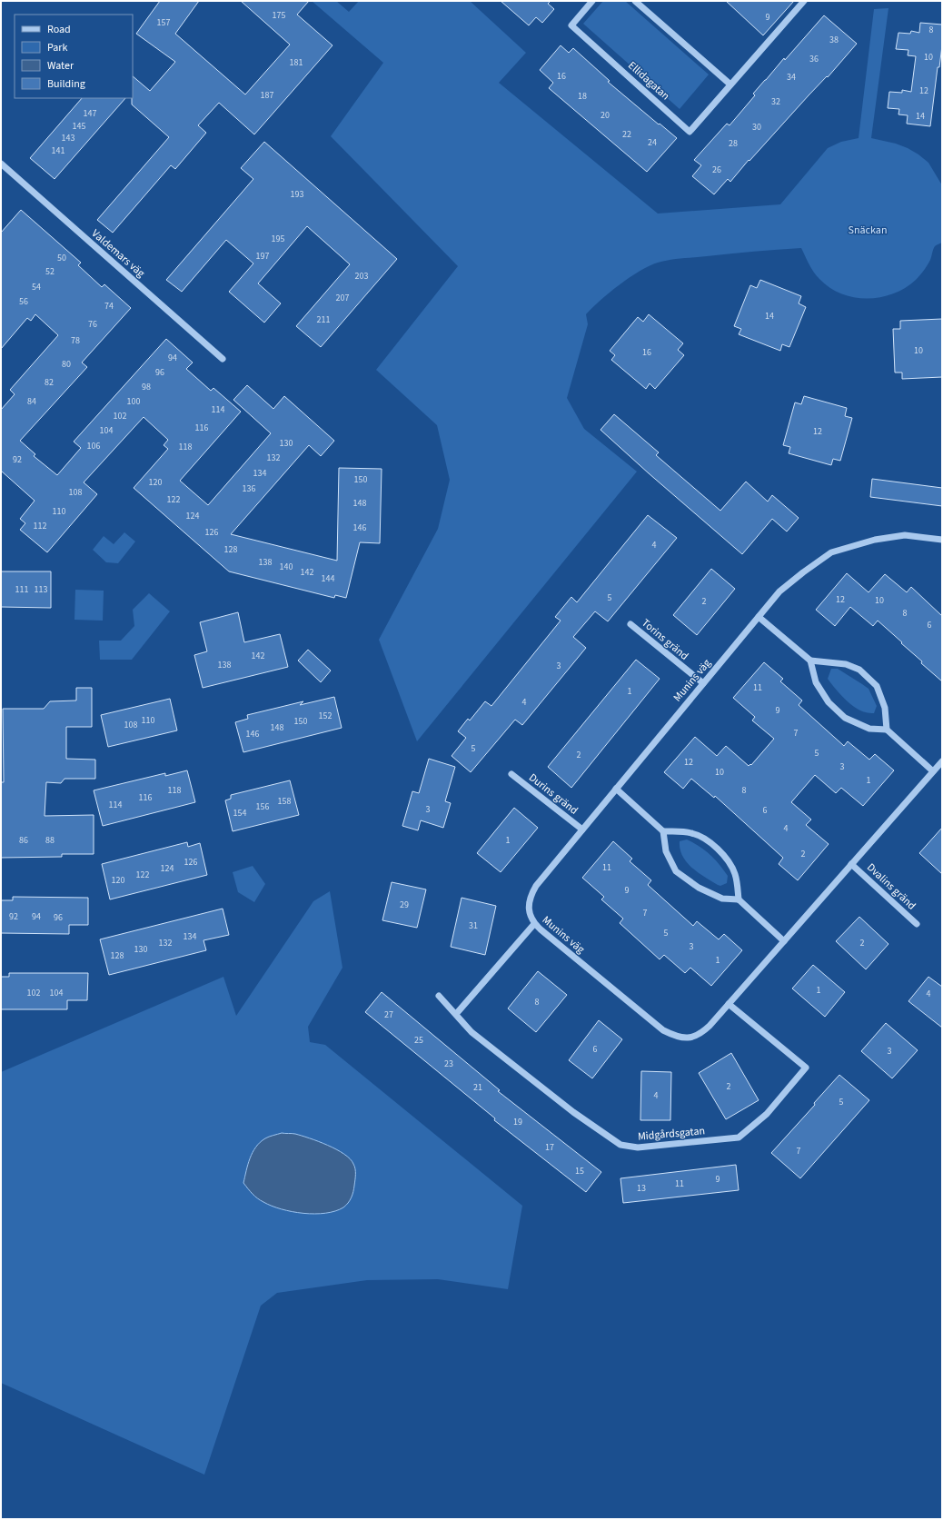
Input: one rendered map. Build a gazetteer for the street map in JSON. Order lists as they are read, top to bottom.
{
  "streets": {
    "street": [
      "Ellidagatan",
      "Valdemars väg",
      "Torins gränd",
      "Munins väg",
      "Durins gränd",
      "Dvalins gränd",
      "Midgårdsgatan"
    ]
  },
  "crossings": [
    ["Torins gränd", "Munins väg"],
    ["Munins väg", "Durins gränd"],
    ["Munins väg", "Dvalins gränd"],
    ["Munins väg", "Midgårdsgatan"]
  ],
  "parks": ["Snäckan"],
  "house_numbers": [
    "175",
    "9",
    "157",
    "8",
    "38",
    "10",
    "36",
    "181",
    "16",
    "34",
    "12",
    "187",
    "18",
    "32",
    "147",
    "20",
    "14",
    "145",
    "30",
    "22",
    "143",
    "24",
    "28",
    "141",
    "26",
    "193",
    "195",
    "197",
    "50",
    "52",
    "203",
    "54",
    "207",
    "56",
    "74",
    "14",
    "211",
    "76",
    "78",
    "10",
    "16",
    "94",
    "80",
    "96",
    "82",
    "98",
    "84",
    "100",
    "114",
    "102",
    "116",
    "104",
    "12",
    "130",
    "106",
    "118",
    "132",
    "92",
    "134",
    "150",
    "120",
    "136",
    "108",
    "122",
    "148",
    "110",
    "124",
    "112",
    "146",
    "126",
    "4",
    "128",
    "138",
    "140",
    "142",
    "144",
    "111",
    "113",
    "5",
    "12",
    "10",
    "2",
    "8",
    "6",
    "142",
    "138",
    "3",
    "11",
    "1",
    "4",
    "9",
    "152",
    "110",
    "150",
    "108",
    "148",
    "7",
    "146",
    "5",
    "5",
    "2",
    "12",
    "3",
    "10",
    "1",
    "118",
    "8",
    "116",
    "158",
    "114",
    "156",
    "3",
    "6",
    "154",
    "4",
    "86",
    "88",
    "1",
    "2",
    "126",
    "11",
    "124",
    "122",
    "120",
    "9",
    "29",
    "7",
    "92",
    "94",
    "96",
    "31",
    "5",
    "134",
    "132",
    "2",
    "3",
    "130",
    "128",
    "1",
    "1",
    "102",
    "104",
    "4",
    "8",
    "27",
    "25",
    "6",
    "3",
    "23",
    "2",
    "21",
    "4",
    "5",
    "19",
    "17",
    "7",
    "15",
    "9",
    "11",
    "13"
  ],
  "legend": [
    "Road",
    "Park",
    "Water",
    "Building"
  ]
}
